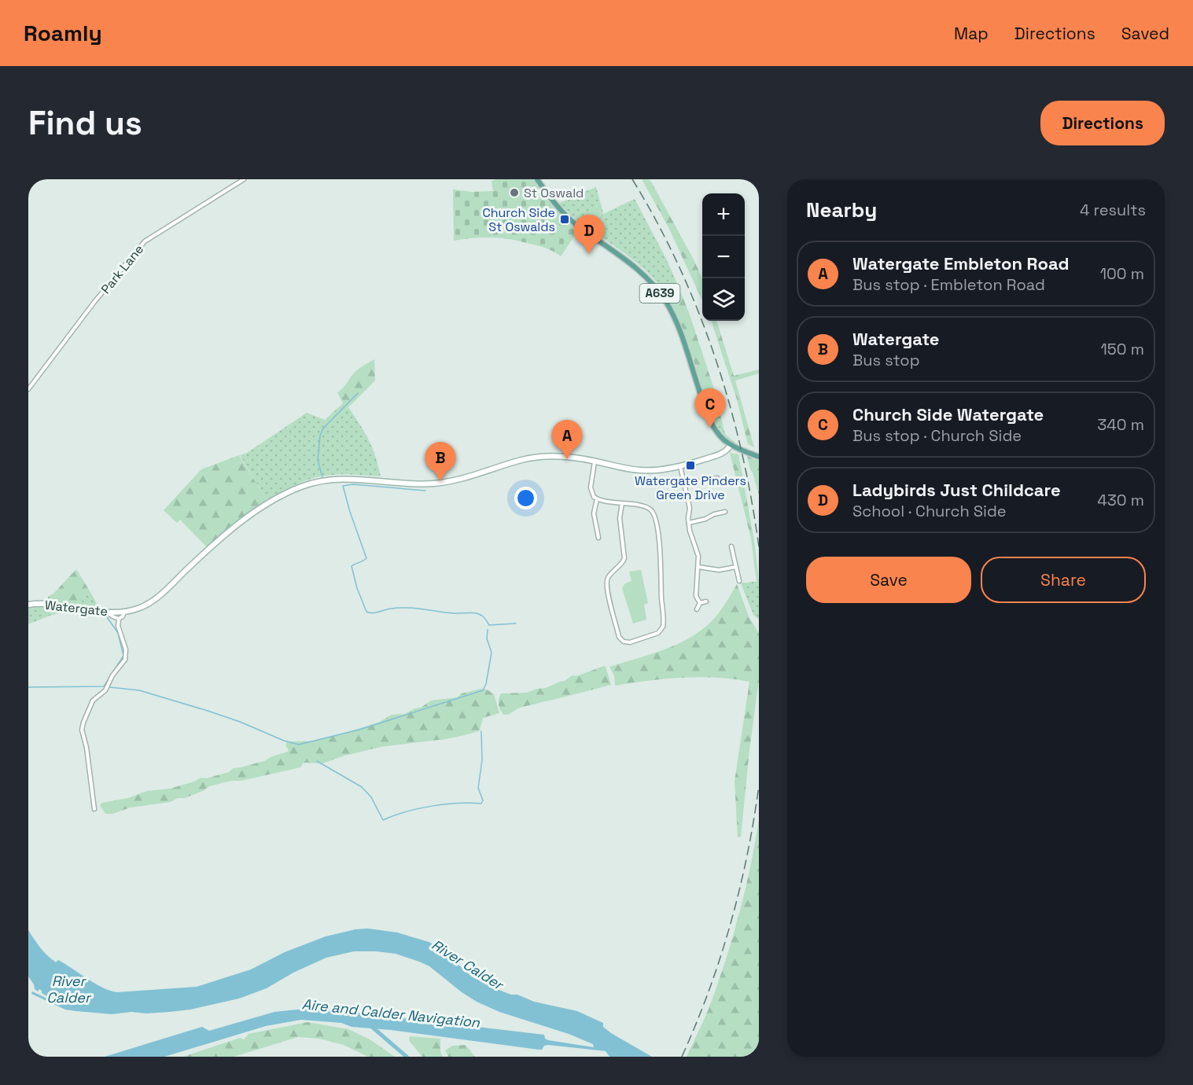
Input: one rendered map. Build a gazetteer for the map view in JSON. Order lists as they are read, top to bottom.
{
  "streets": {
    "main road": ["A639", "Watergate"],
    "street": ["Park Lane"]
  },
  "crossings": [
    ["A639", "Watergate"]
  ],
  "water": ["River Calder", "Aire and Calder Navigation"],
  "places": {
    "other": ["St Oswald"],
    "transit": ["Church Side St Oswalds", "Watergate Pinders Green Drive"]
  },
  "page": {
    "header": "Roamly",
    "nav": ["Map", "Directions", "Saved"],
    "buttons": [
      "Directions",
      ["Save", "Share"]
    ],
    "title": "Find us",
    "heading": ["Nearby", "4 results"],
    "map_buttons": ["+", "−"],
    "pins": [
      "D",
      "C",
      "A",
      "B"
    ],
    "list": [
      {
        "mark": "A",
        "name": "Watergate Embleton Road",
        "note": "Bus stop · Embleton Road",
        "value": "100 m"
      },
      {
        "mark": "B",
        "name": "Watergate",
        "note": "Bus stop",
        "value": "150 m"
      },
      {
        "mark": "C",
        "name": "Church Side Watergate",
        "note": "Bus stop · Church Side",
        "value": "340 m"
      },
      {
        "mark": "D",
        "name": "Ladybirds Just Childcare",
        "note": "School · Church Side",
        "value": "430 m"
      }
    ]
  }
}
